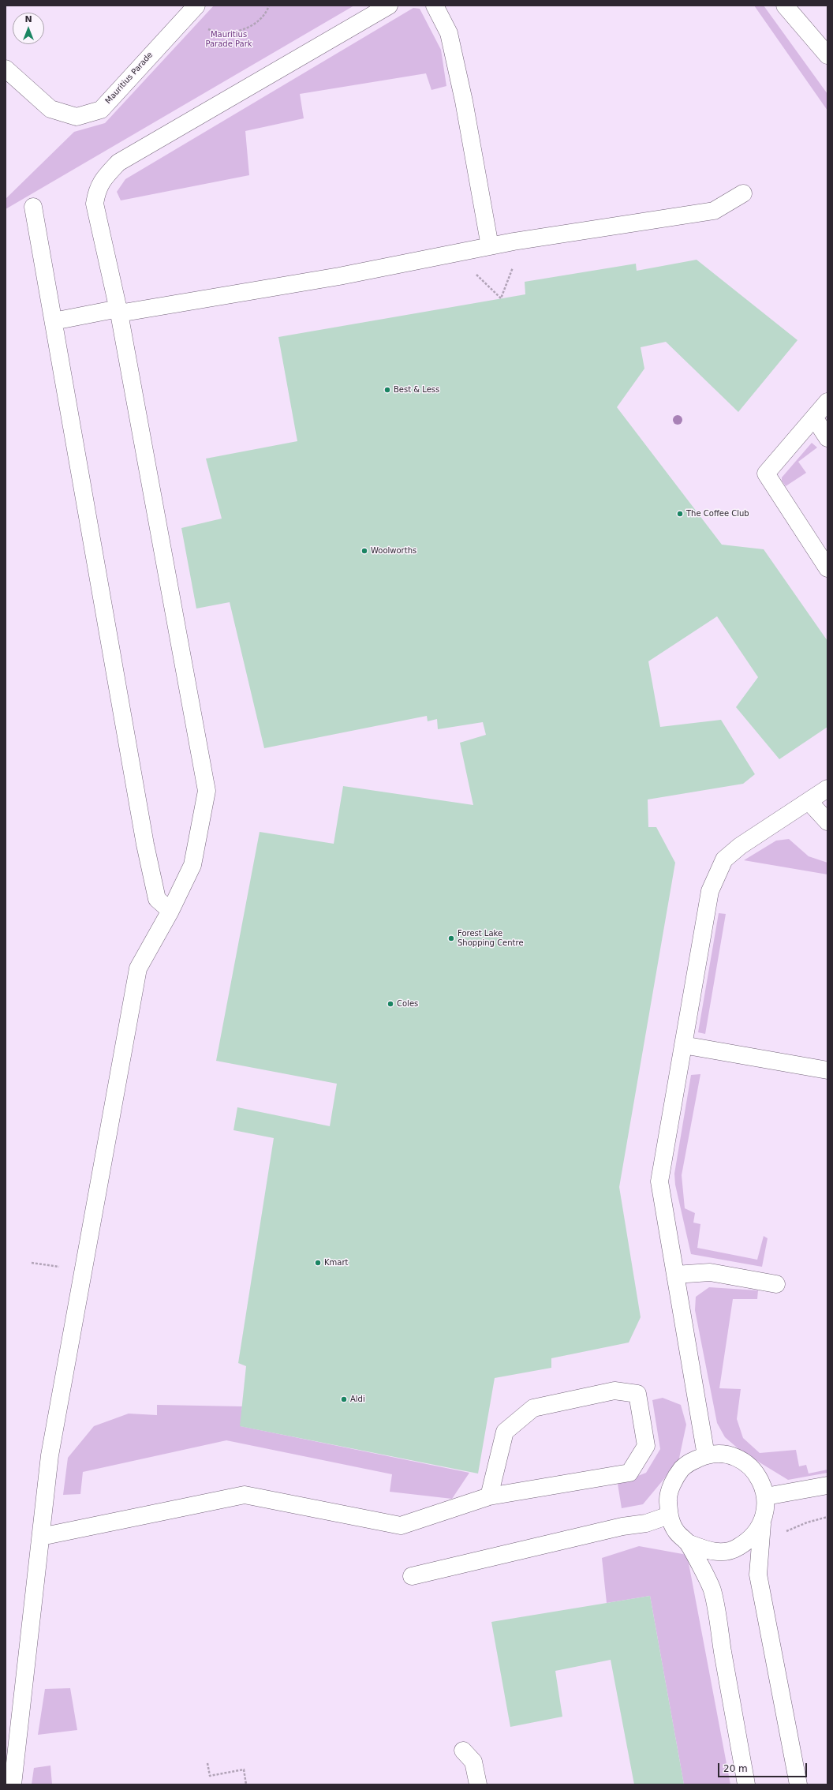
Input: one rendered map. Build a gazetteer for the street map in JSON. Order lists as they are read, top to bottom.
{
  "streets": {
    "street": ["Mauritius Parade"]
  },
  "parks": ["Mauritius Parade Park"],
  "places": [
    "Best & Less",
    "The Coffee Club",
    "Woolworths",
    "Forest Lake Shopping Centre",
    "Coles",
    "Kmart",
    "Aldi"
  ],
  "scale_bar": "20 m",
  "north": "top"
}
